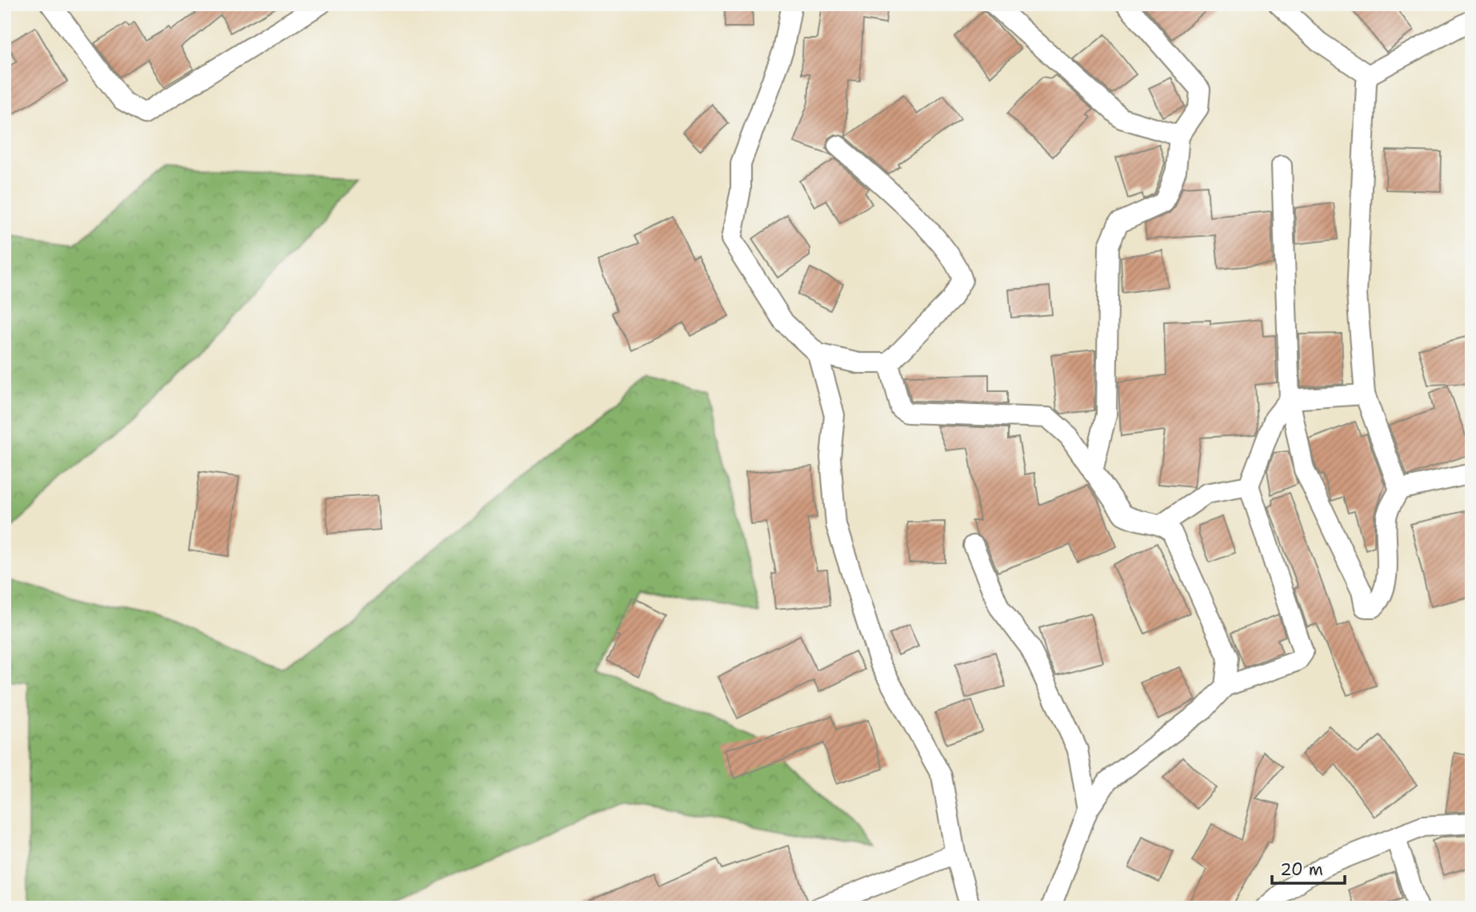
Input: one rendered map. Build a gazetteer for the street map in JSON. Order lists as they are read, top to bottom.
{
  "scale_bar": "20 m"
}
